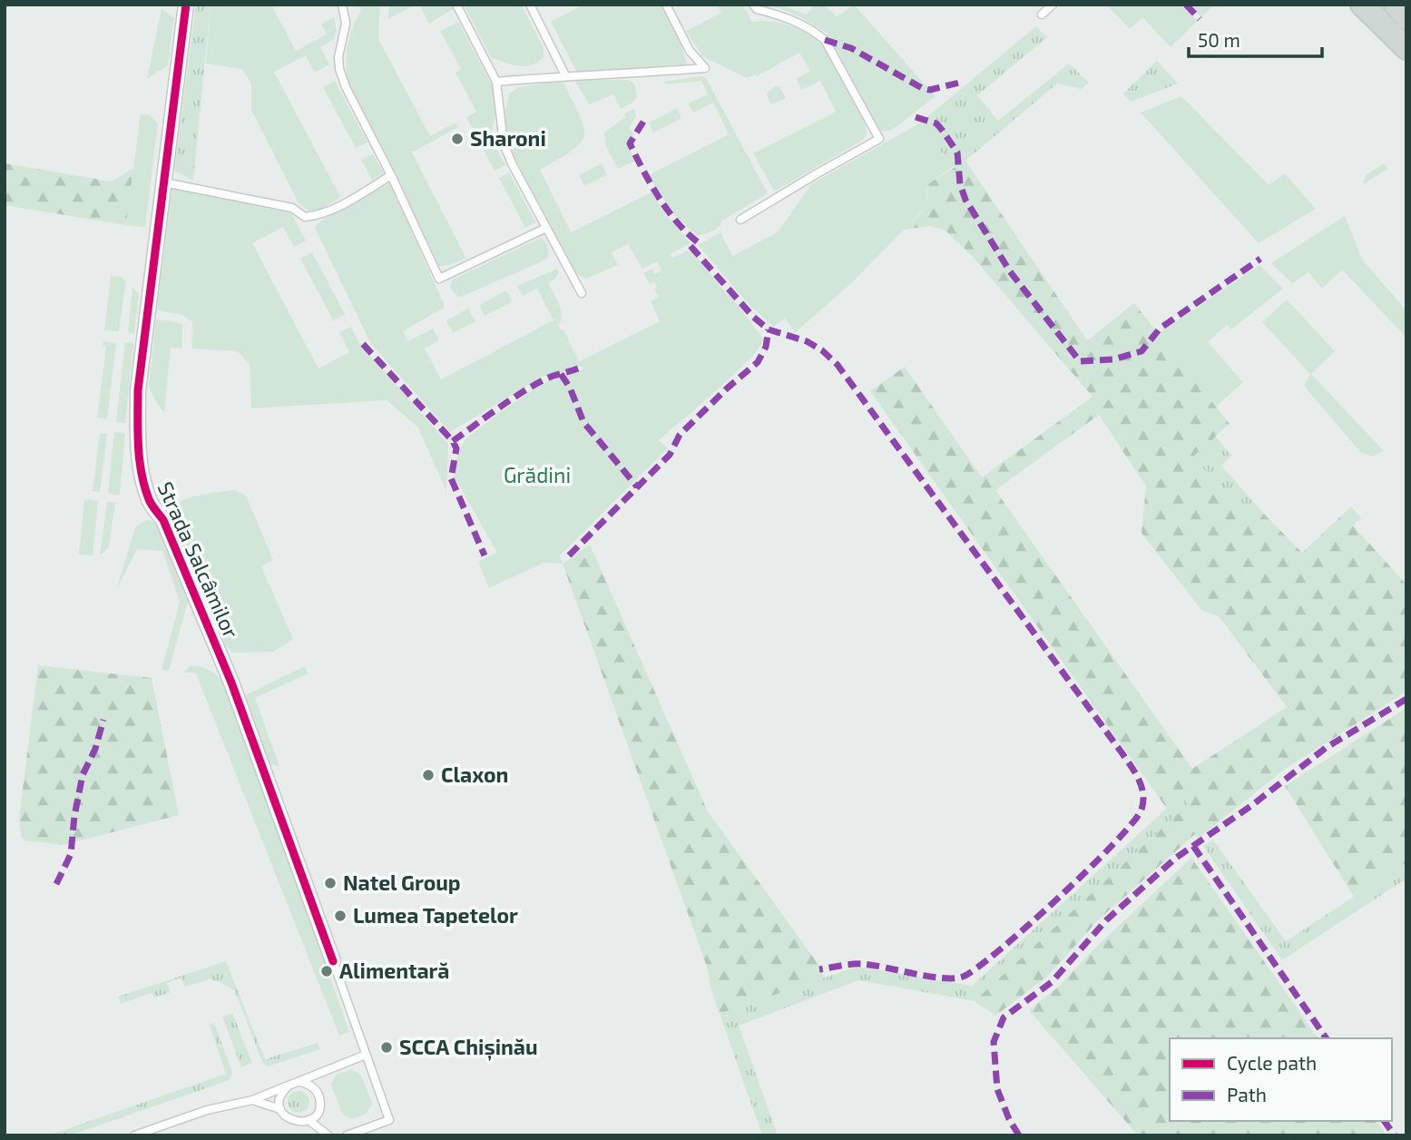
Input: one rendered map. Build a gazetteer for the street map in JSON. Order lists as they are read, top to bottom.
{
  "streets": {
    "street": ["Strada Salcâmilor"]
  },
  "parks": ["Grădini"],
  "places": [
    "Sharoni",
    "Claxon",
    "Natel Group",
    "Lumea Tapetelor",
    "Alimentară",
    "SCCA Chișinău"
  ],
  "legend": ["Cycle path", "Path"],
  "scale_bar": "50 m"
}
